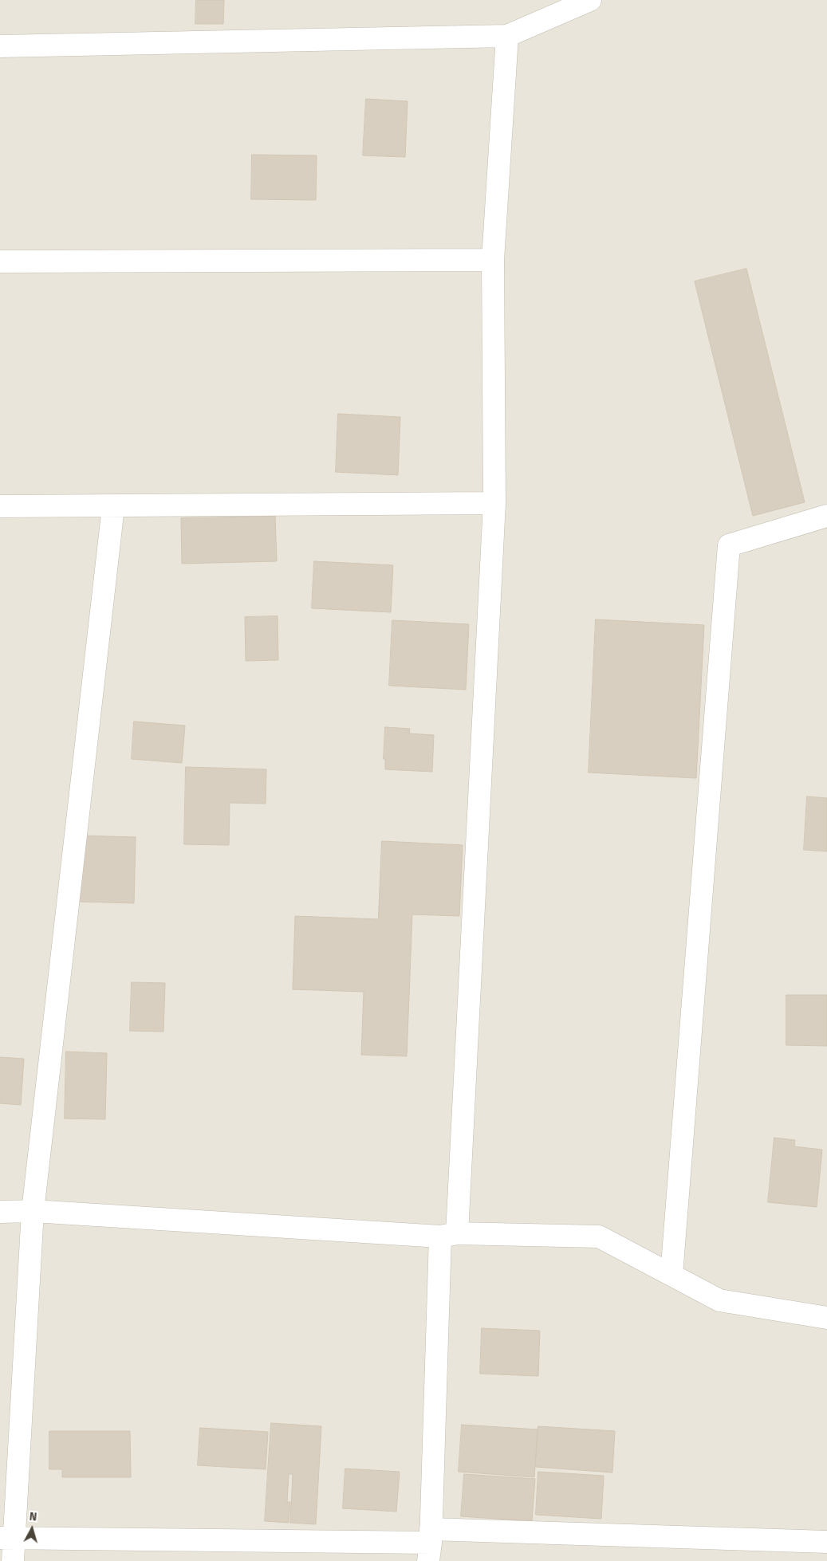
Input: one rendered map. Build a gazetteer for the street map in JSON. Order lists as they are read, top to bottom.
{
  "north": "top"
}
